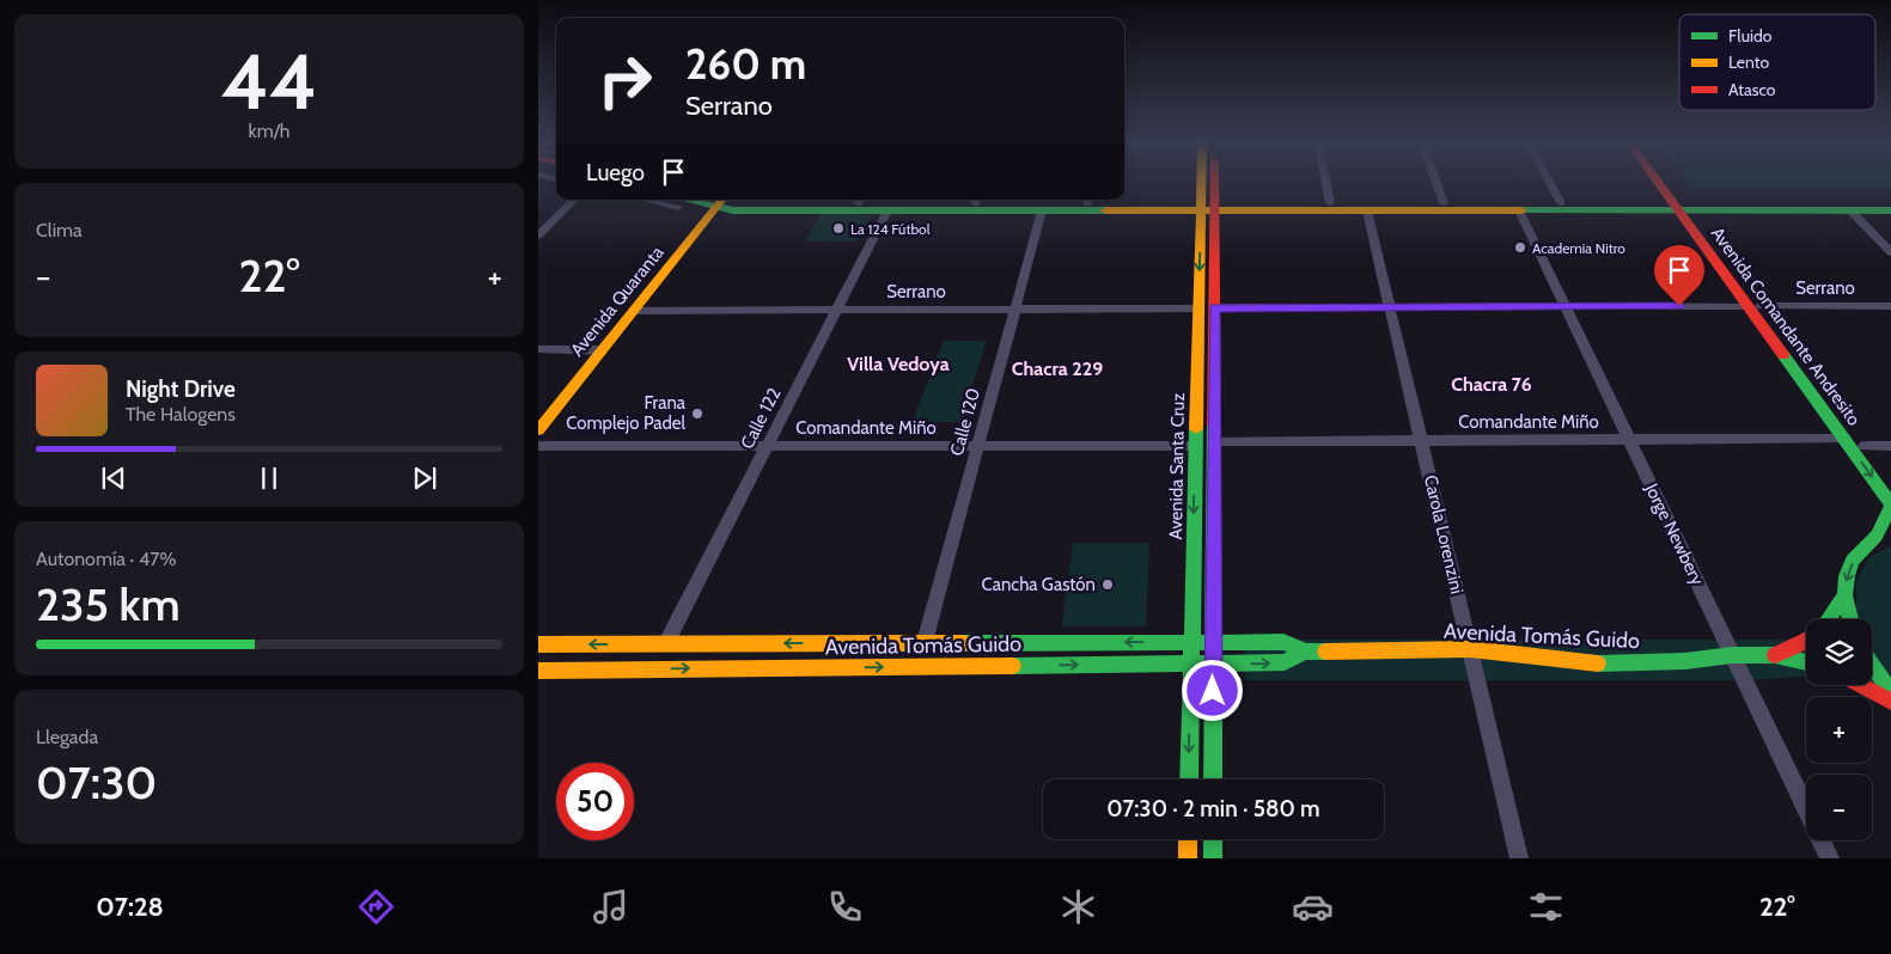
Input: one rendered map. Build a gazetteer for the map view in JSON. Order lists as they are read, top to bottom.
{
  "streets": {
    "main road": [
      "Avenida Quaranta",
      "Avenida Comandante Andresito",
      "Avenida Santa Cruz",
      "Avenida Tomás Guido"
    ],
    "street": [
      "Serrano",
      "Calle 122",
      "Calle 120",
      "Comandante Miño",
      "Carola Lorenzini",
      "Jorge Newbery"
    ]
  },
  "crossings": [
    ["Serrano", "Avenida Quaranta"],
    ["Serrano", "Avenida Comandante Andresito"],
    ["Serrano", "Calle 122"],
    ["Serrano", "Calle 120"],
    ["Serrano", "Avenida Santa Cruz"],
    ["Serrano", "Carola Lorenzini"],
    ["Serrano", "Jorge Newbery"],
    ["Avenida Comandante Andresito", "Comandante Miño"],
    ["Calle 122", "Comandante Miño"],
    ["Calle 122", "Avenida Tomás Guido"],
    ["Calle 120", "Comandante Miño"],
    ["Calle 120", "Avenida Tomás Guido"],
    ["Comandante Miño", "Avenida Santa Cruz"],
    ["Comandante Miño", "Carola Lorenzini"],
    ["Comandante Miño", "Jorge Newbery"],
    ["Avenida Santa Cruz", "Avenida Tomás Guido"],
    ["Carola Lorenzini", "Avenida Tomás Guido"],
    ["Jorge Newbery", "Avenida Tomás Guido"]
  ],
  "districts": ["Villa Vedoya", "Chacra 229", "Chacra 76"],
  "places": [
    "La 124 Fútbol",
    "Academia Nitro",
    "Frana Complejo Padel",
    "Cancha Gastón"
  ],
  "legend": ["Fluido", "Lento", "Atasco"],
  "page": {
    "tile": [
      ["44", "km/h"],
      "Clima",
      ["Autonomía · 47%", "235 km"],
      ["Llegada", "07:30"]
    ],
    "turn": ["260 m", "Serrano"],
    "then": "Luego",
    "heat": ["−", "22°", "+"],
    "song": ["Night Drive", "The Halogens"],
    "map_buttons": ["+", "−"],
    "limit": "50",
    "trip": "07:30 · 2 min · 580 m",
    "tabs": ["07:28", "22°"]
  }
}
